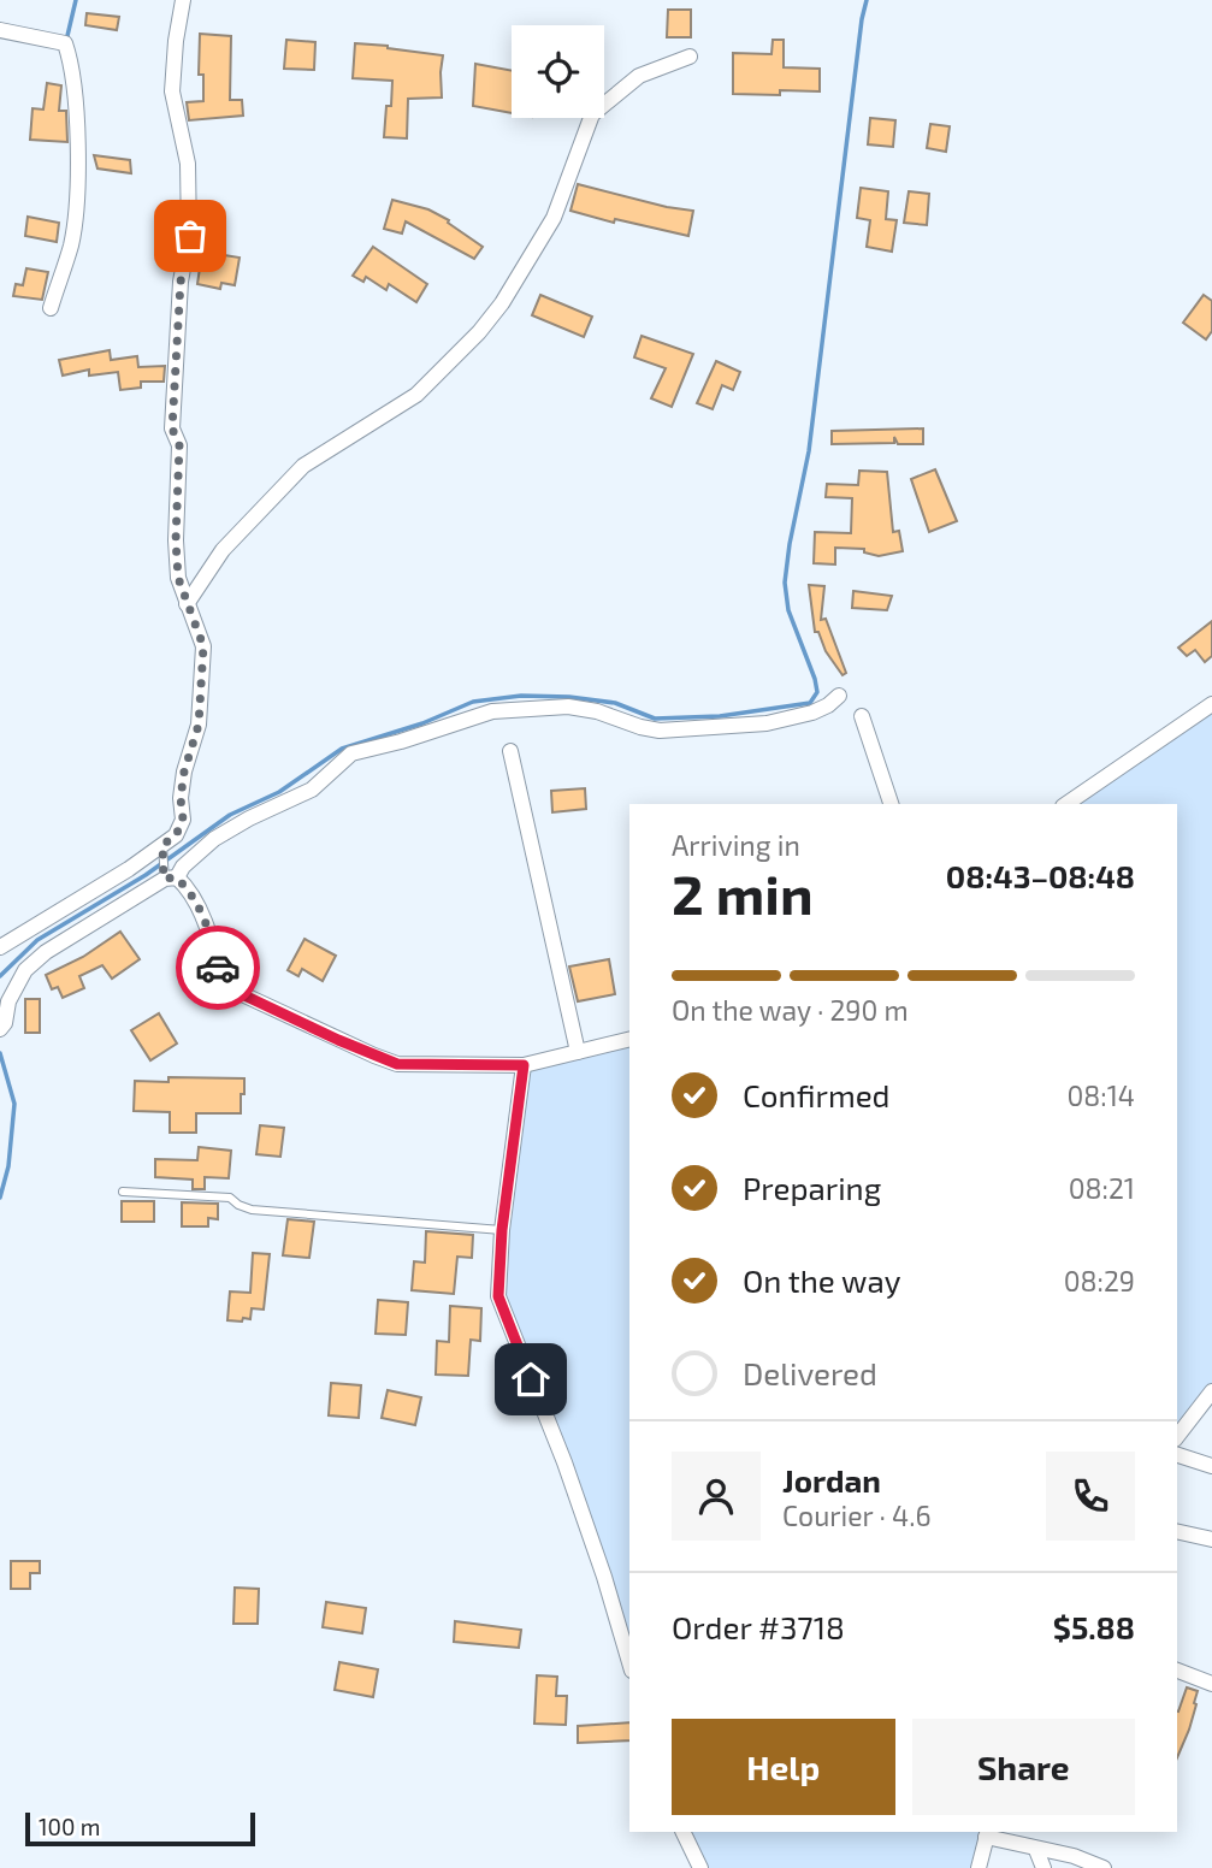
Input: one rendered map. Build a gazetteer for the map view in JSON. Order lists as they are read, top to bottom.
{
  "scale_bar": "100 m",
  "page": {
    "heading": ["2 min", "Arriving in", "08:43–08:48"],
    "panel": [
      "Jordan",
      "Courier · 4.6",
      "Order #3718",
      "$5.88"
    ],
    "bar": "On the way · 290 m",
    "list": [
      ["Confirmed", "08:14"],
      ["Preparing", "08:21"],
      ["On the way", "08:29"],
      "Delivered"
    ],
    "buttons": ["Help", "Share"],
    "scale": "100 m"
  }
}
